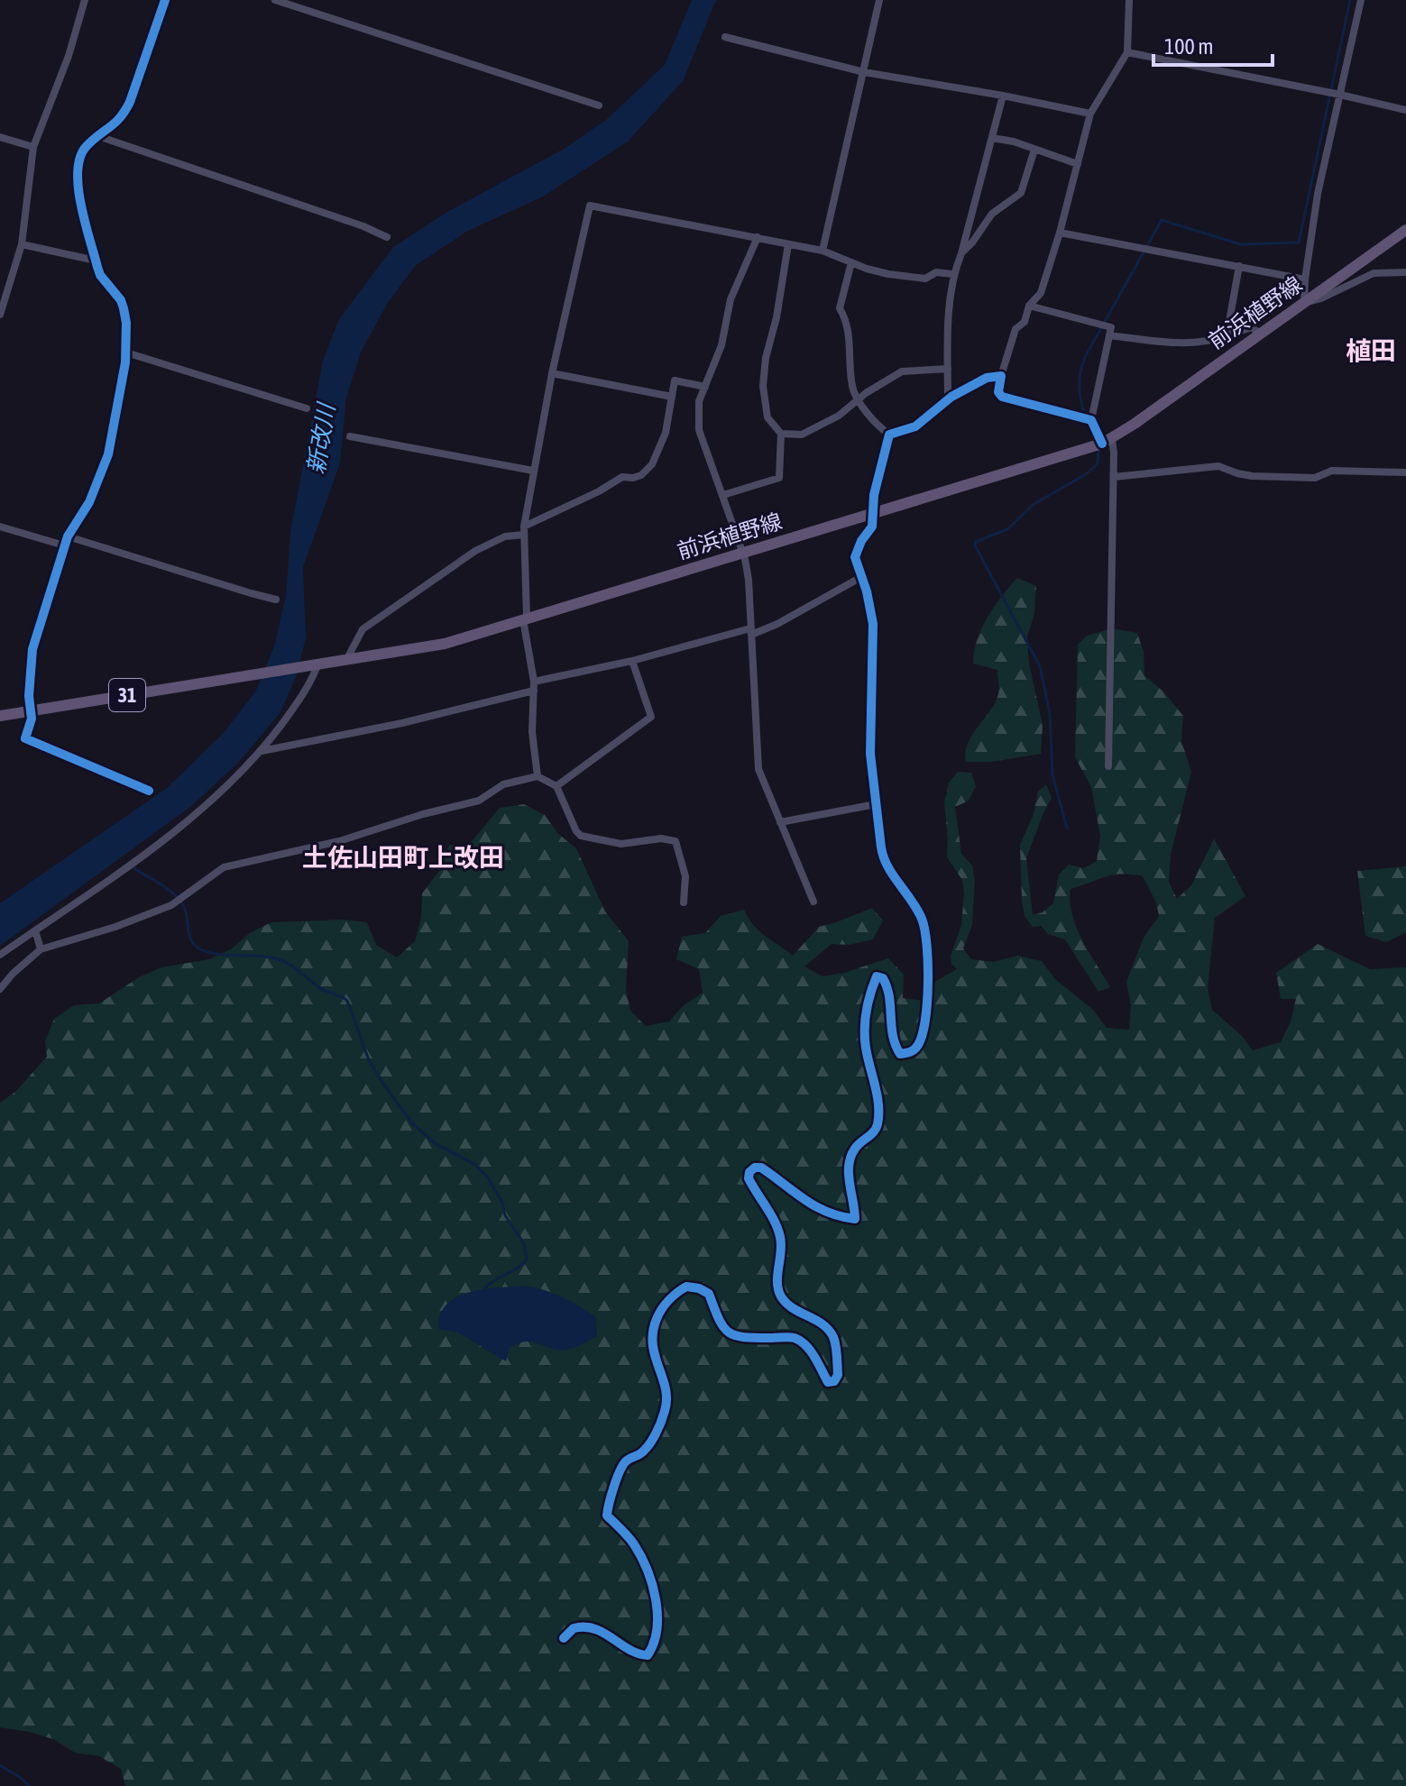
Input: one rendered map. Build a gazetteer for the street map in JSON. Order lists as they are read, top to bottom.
{
  "streets": {
    "main road": ["前浜植野線", "31"]
  },
  "districts": ["植田", "土佐山田町上改田"],
  "water": ["新改川"],
  "scale_bar": "100 m"
}
